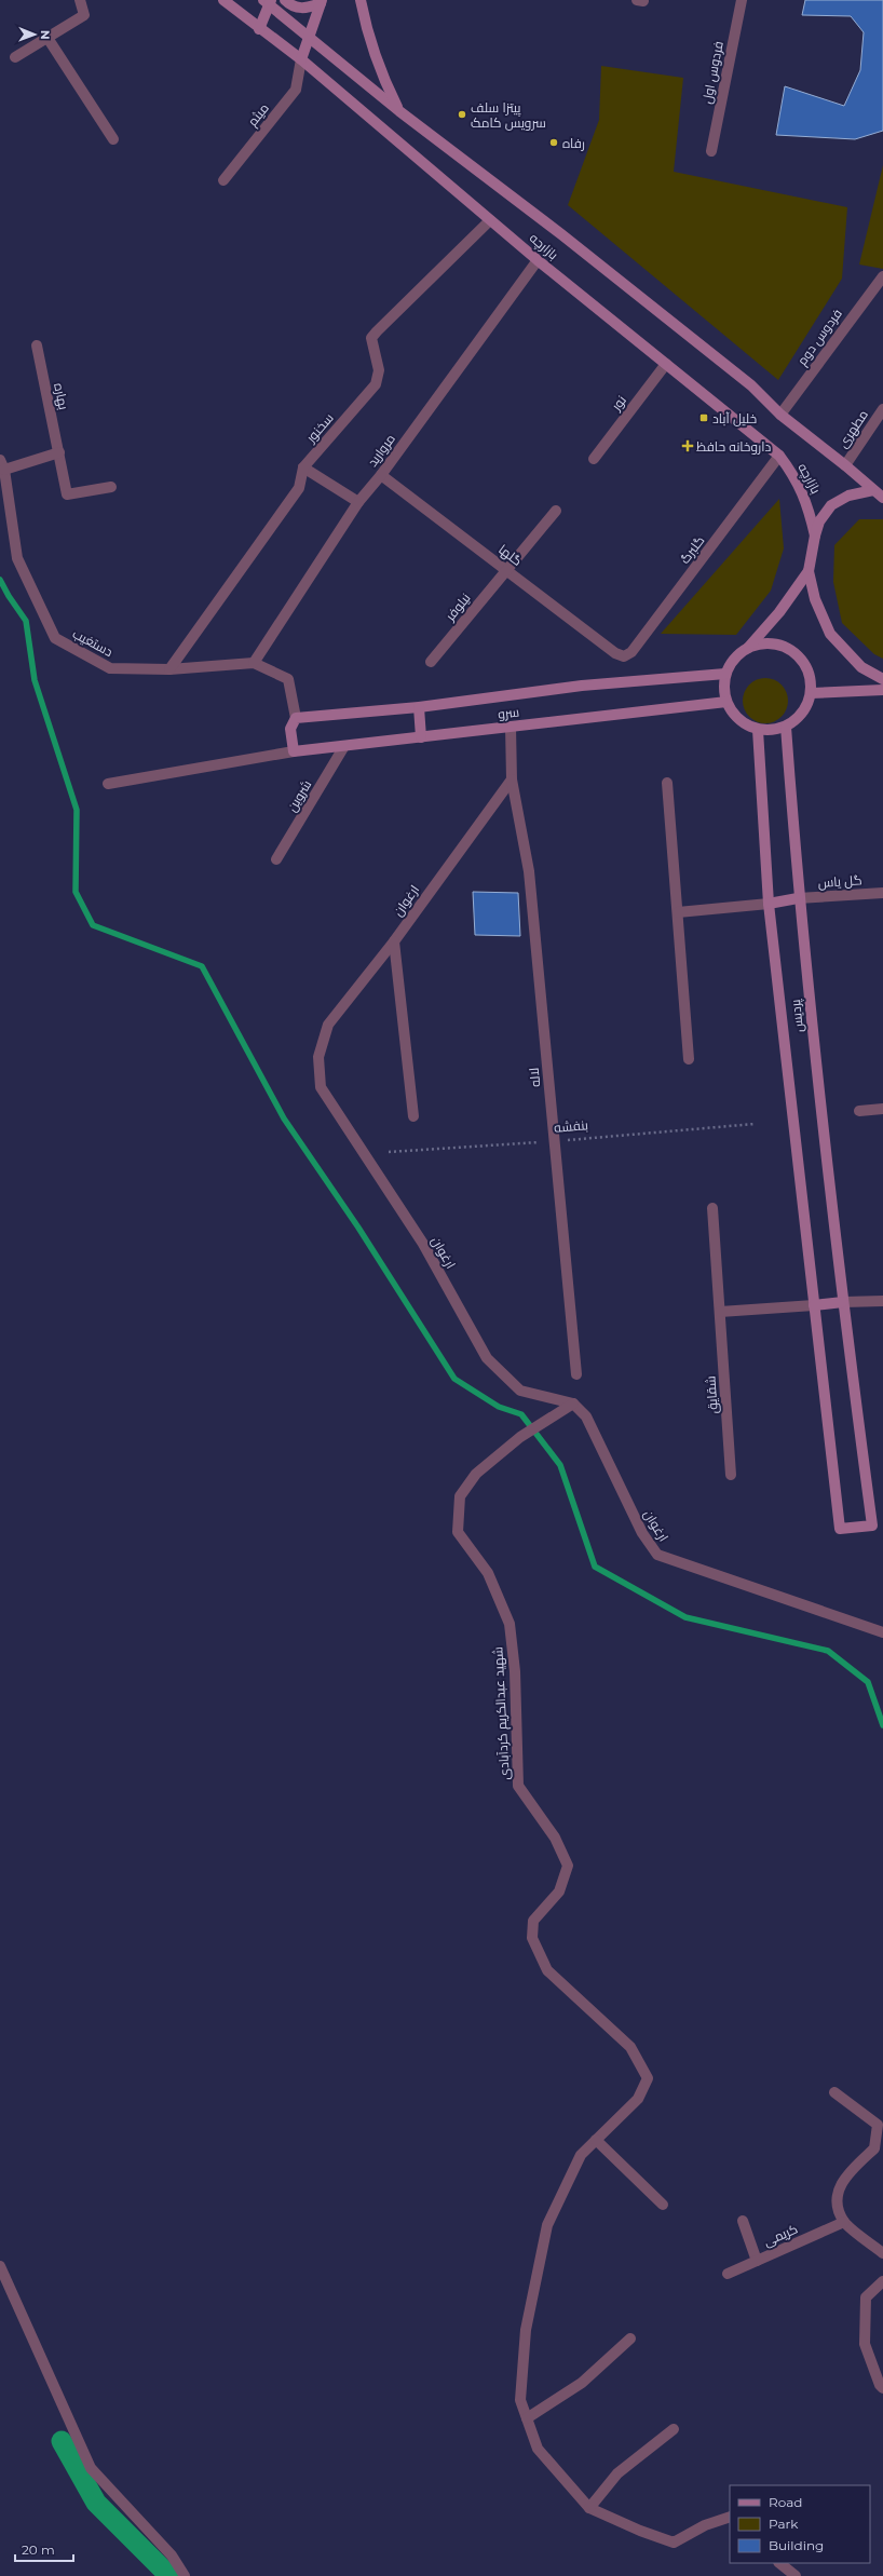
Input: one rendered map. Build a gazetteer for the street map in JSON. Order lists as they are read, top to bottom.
{
  "streets": {
    "street": [
      "فردوس اول",
      "میثم",
      "بازارچه",
      "فردوس دوم",
      "بهاره",
      "نور",
      "سخنور",
      "مطهری",
      "مروارید",
      "گلبرگ",
      "گلها",
      "نیلوفر",
      "دستغیب",
      "سرو",
      "شروین",
      "گل یاس",
      "ارغوان",
      "پردیس",
      "لاله",
      "شقایق",
      "شهید عبدالکریم کردآبادی",
      "کریمی"
    ],
    "path": ["بنفشه"]
  },
  "crossings": [
    ["میثم", "بازارچه"],
    ["بازارچه", "فردوس دوم"],
    ["بازارچه", "نور"],
    ["بازارچه", "سخنور"],
    ["بازارچه", "مطهری"],
    ["بازارچه", "مروارید"],
    ["بازارچه", "گلبرگ"],
    ["سخنور", "دستغیب"],
    ["مروارید", "گلها"],
    ["مروارید", "دستغیب"],
    ["گلبرگ", "گلها"],
    ["گلها", "نیلوفر"],
    ["سرو", "شروین"],
    ["سرو", "پردیس"],
    ["گل یاس", "پردیس"],
    ["ارغوان", "لاله"],
    ["ارغوان", "شهید عبدالکریم کردآبادی"],
    ["لاله", "بنفشه"]
  ],
  "places": {
    "other": ["پیتزا سلف سرویس کامک", "رفاه"],
    "transit": ["خلیل آباد"],
    "health": ["داروخانه حافظ"]
  },
  "legend": ["Road", "Park", "Building"],
  "scale_bar": "20 m",
  "north": "right"
}
